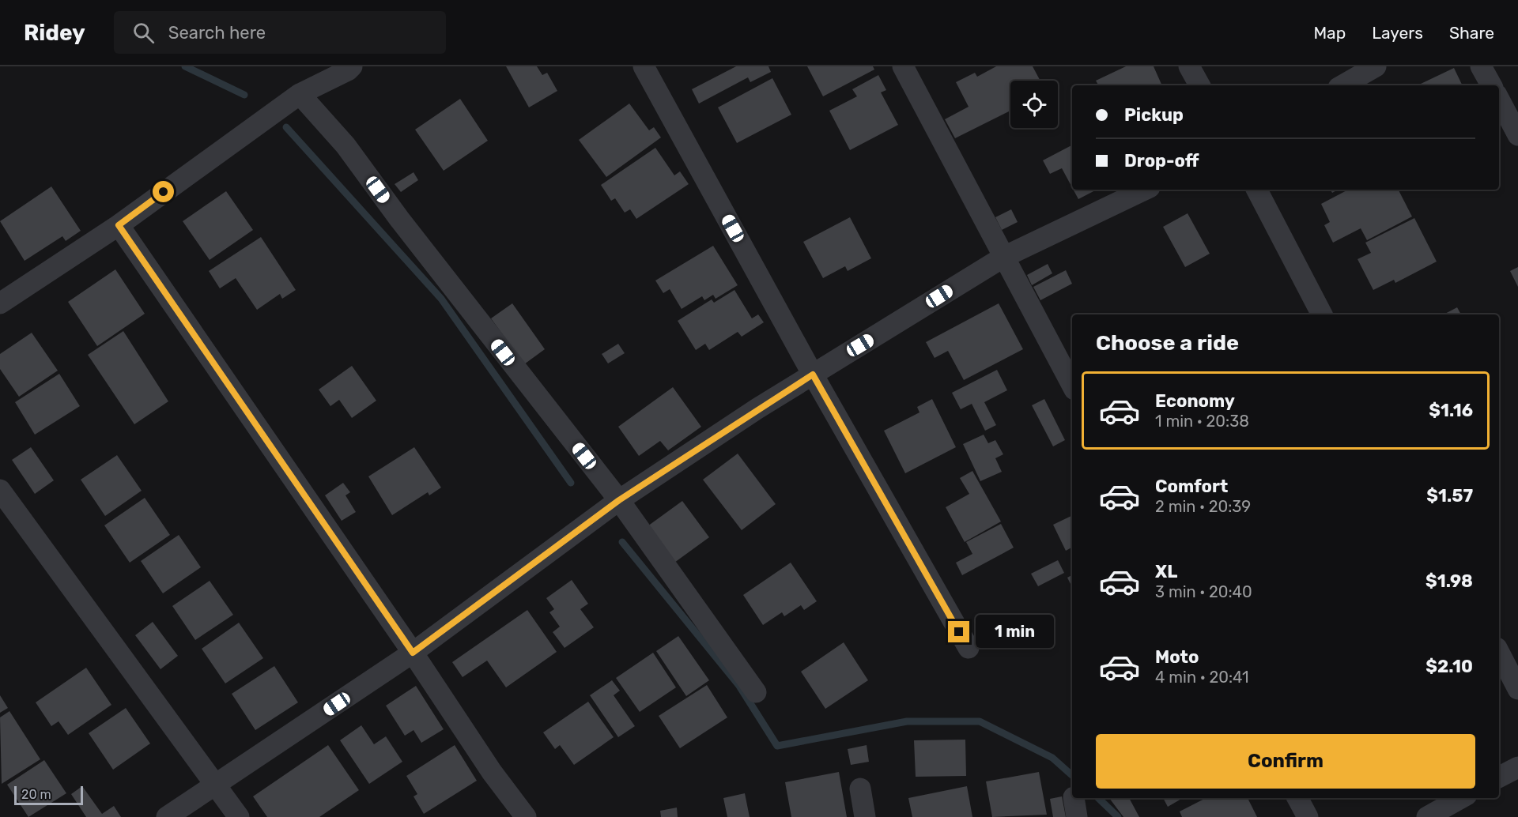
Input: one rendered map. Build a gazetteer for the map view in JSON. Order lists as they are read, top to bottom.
{
  "scale_bar": "20 m",
  "page": {
    "header": "Ridey",
    "search": "Search here",
    "nav": ["Map", "Layers", "Share"],
    "banner": ["Pickup", "Drop-off"],
    "heading": "Choose a ride",
    "list": [
      {
        "name": "Economy",
        "note": "1 min · 20:38",
        "value": "$1.16"
      },
      {
        "name": "Comfort",
        "note": "2 min · 20:39",
        "value": "$1.57"
      },
      {
        "name": "XL",
        "note": "3 min · 20:40",
        "value": "$1.98"
      },
      {
        "name": "Moto",
        "note": "4 min · 20:41",
        "value": "$2.10"
      }
    ],
    "bubble": "1 min",
    "buttons": "Confirm",
    "scale": "20 m"
  }
}
